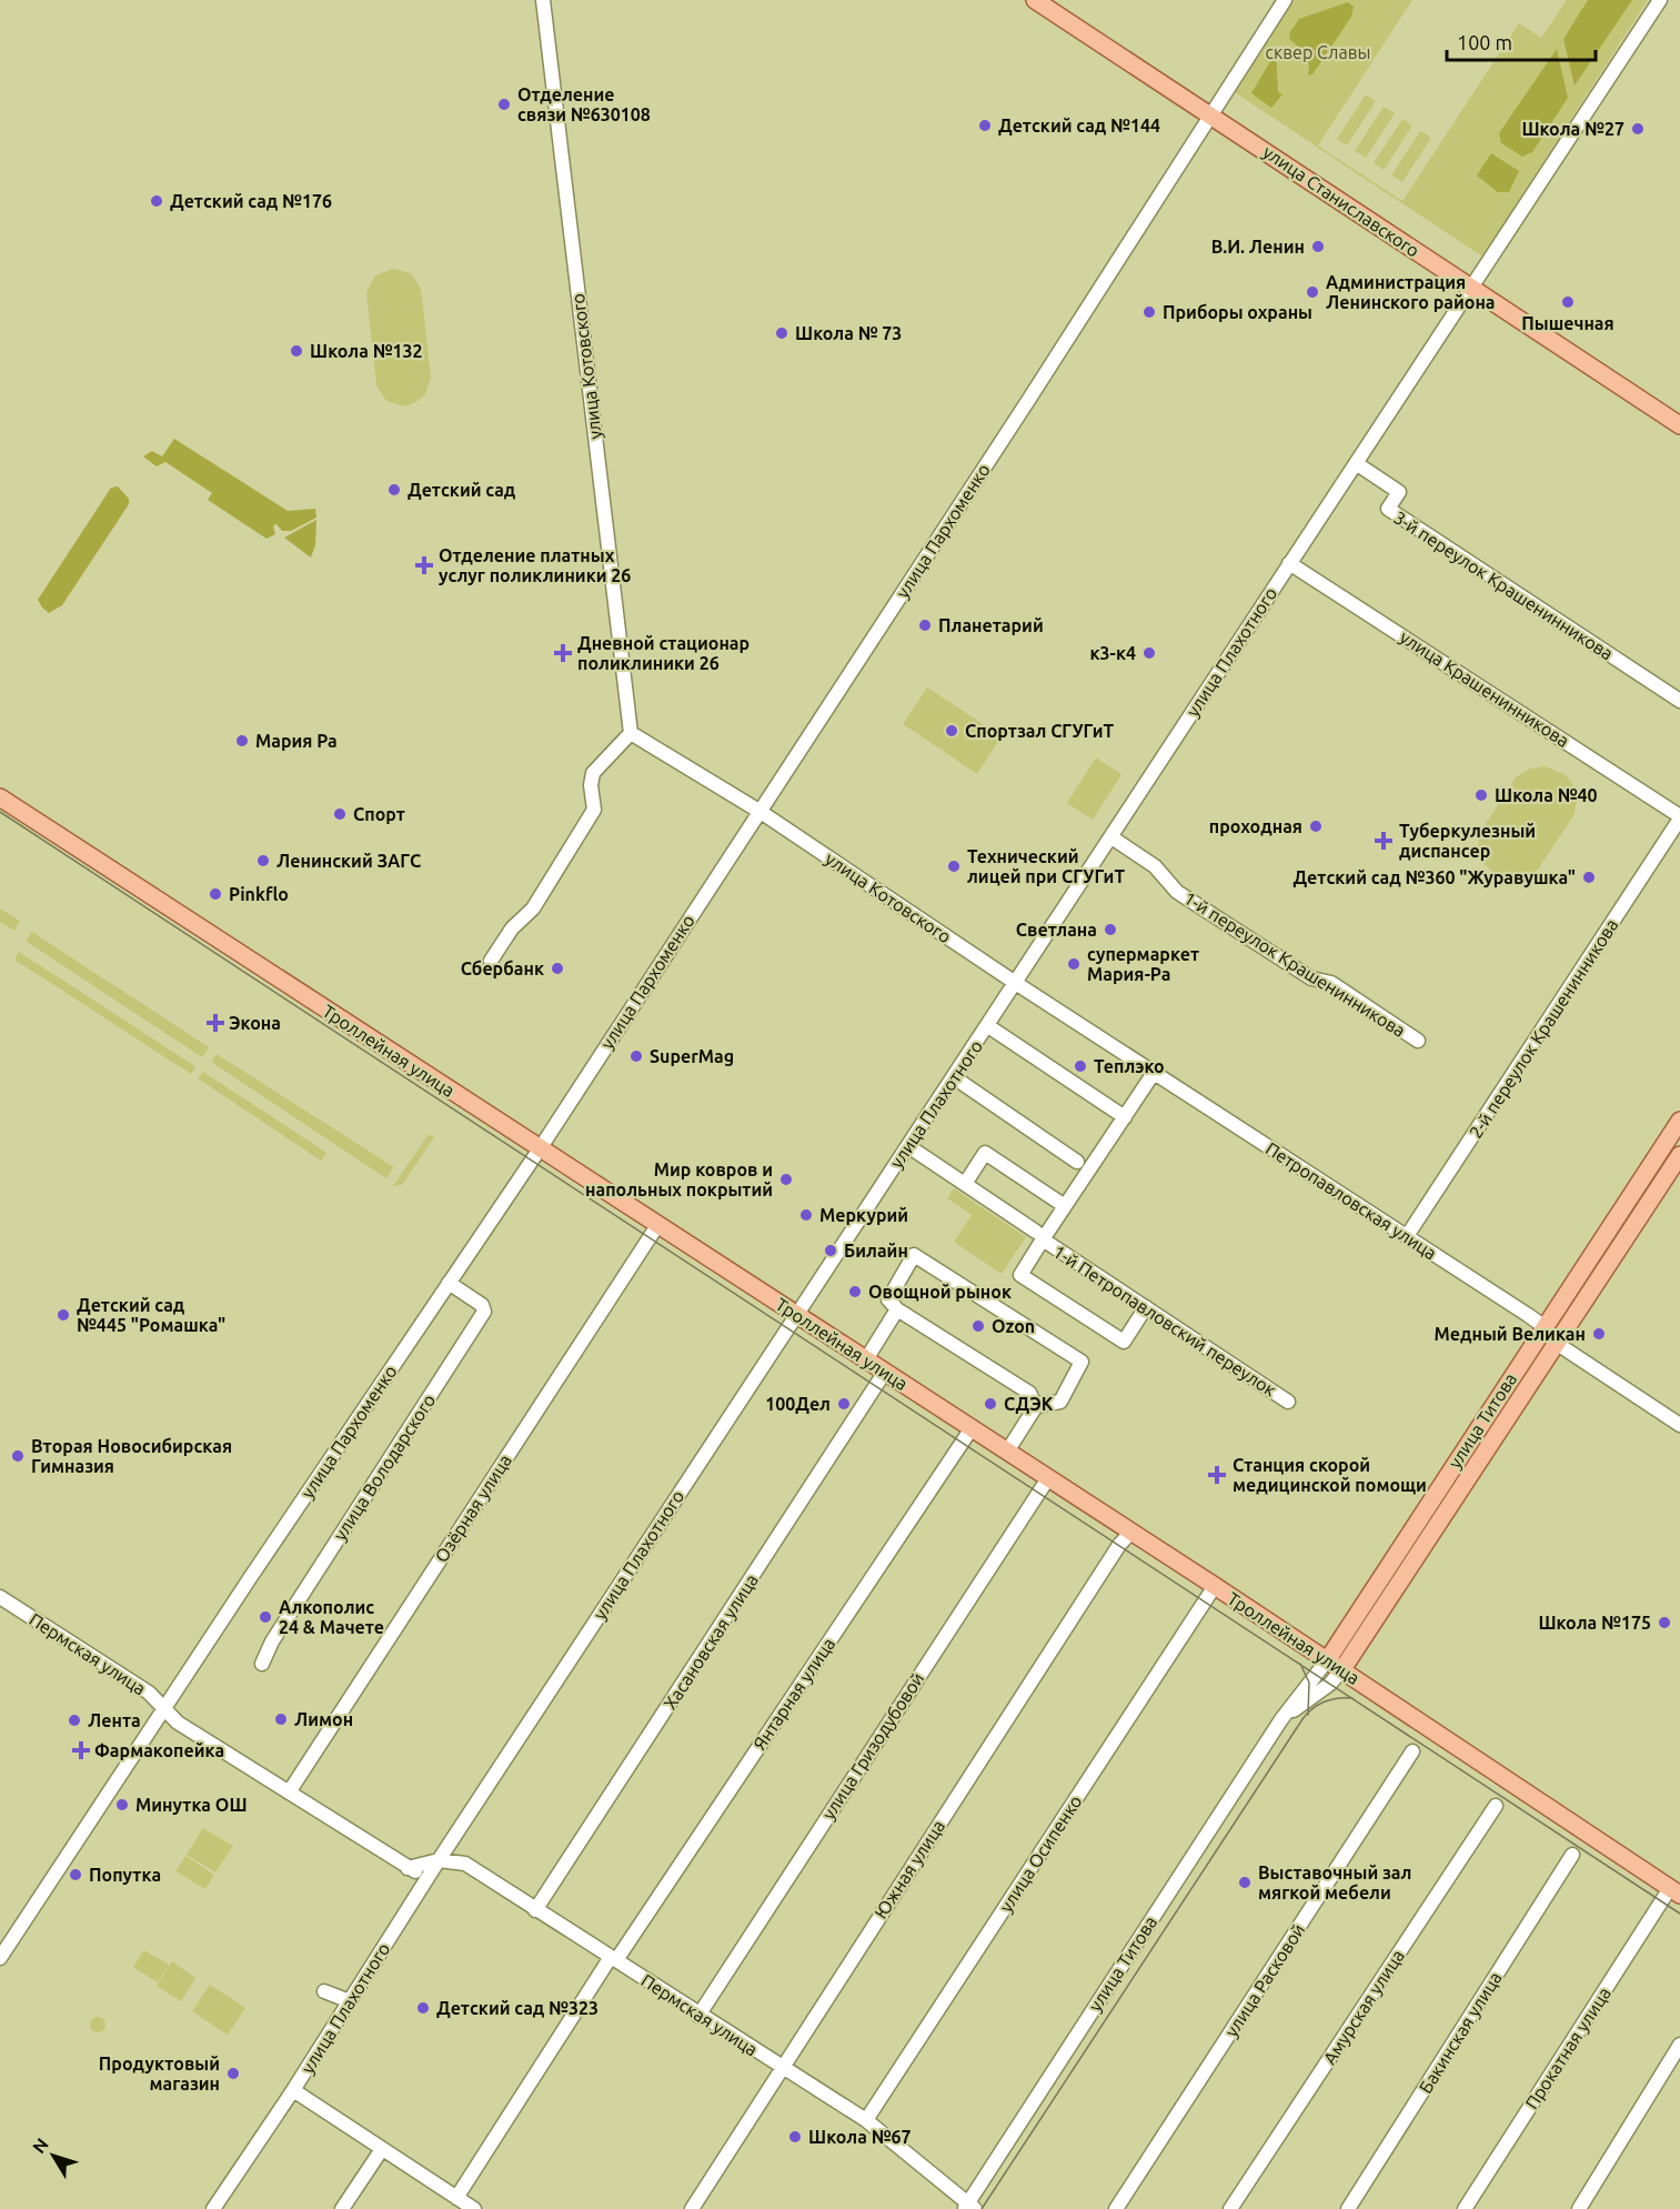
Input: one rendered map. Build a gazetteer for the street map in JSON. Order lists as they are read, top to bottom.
{
  "streets": {
    "main road": ["улица Станиславского", "Троллейная улица", "улица Титова"],
    "street": [
      "улица Котовского",
      "улица Пархоменко",
      "3-й переулок Крашенинникова",
      "улица Плахотного",
      "улица Крашенинникова",
      "1-й переулок Крашенинникова",
      "2-й переулок Крашенинникова",
      "Петропавловская улица",
      "1-й Петропавловский переулок",
      "улица Володарского",
      "Озёрная улица",
      "Хасановская улица",
      "Пермская улица",
      "Янтарная улица",
      "улица Гризодубовой",
      "улица Осипенко",
      "Южная улица",
      "улица Расковой",
      "Амурская улица",
      "Бакинская улица",
      "Прокатная улица"
    ]
  },
  "crossings": [
    ["улица Станиславского", "улица Пархоменко"],
    ["улица Станиславского", "улица Плахотного"],
    ["улица Котовского", "улица Пархоменко"],
    ["улица Котовского", "улица Плахотного"],
    ["улица Котовского", "Петропавловская улица"],
    ["улица Пархоменко", "Троллейная улица"],
    ["улица Пархоменко", "улица Володарского"],
    ["улица Пархоменко", "Пермская улица"],
    ["3-й переулок Крашенинникова", "улица Плахотного"],
    ["улица Плахотного", "улица Крашенинникова"],
    ["улица Плахотного", "1-й переулок Крашенинникова"],
    ["улица Плахотного", "Троллейная улица"],
    ["улица Плахотного", "Петропавловская улица"],
    ["улица Плахотного", "1-й Петропавловский переулок"],
    ["улица Плахотного", "Пермская улица"],
    ["улица Крашенинникова", "2-й переулок Крашенинникова"],
    ["2-й переулок Крашенинникова", "Петропавловская улица"],
    ["Троллейная улица", "улица Титова"],
    ["Троллейная улица", "Озёрная улица"],
    ["Троллейная улица", "Хасановская улица"],
    ["Троллейная улица", "Янтарная улица"],
    ["Троллейная улица", "улица Гризодубовой"],
    ["Троллейная улица", "улица Осипенко"],
    ["Троллейная улица", "Южная улица"],
    ["Троллейная улица", "Прокатная улица"],
    ["Петропавловская улица", "1-й Петропавловский переулок"],
    ["Петропавловская улица", "улица Титова"],
    ["улица Титова", "Пермская улица"],
    ["Озёрная улица", "Пермская улица"],
    ["Хасановская улица", "Пермская улица"],
    ["Пермская улица", "Янтарная улица"],
    ["Пермская улица", "улица Гризодубовой"],
    ["Пермская улица", "улица Осипенко"],
    ["Пермская улица", "Южная улица"]
  ],
  "parks": ["сквер Славы"],
  "places": {
    "other": [
      "Отделение связи №630108",
      "Детский сад №144",
      "Школа №27",
      "Детский сад №176",
      "В.И. Ленин",
      "Администрация Ленинского района",
      "Пышечная",
      "Приборы охраны",
      "Школа № 73",
      "Школа №132",
      "Детский сад",
      "Планетарий",
      "к3-к4",
      "Спортзал СГУГиТ",
      "Мария Ра",
      "Школа №40",
      "Спорт",
      "проходная",
      "Ленинский ЗАГС",
      "Технический лицей при СГУГиТ",
      "Детский сад №360 \"Журавушка\"",
      "Pinkflo",
      "Светлана",
      "супермаркет Мария-Ра",
      "Сбербанк",
      "SuperMag",
      "Теплэко",
      "Мир ковров и напольных покрытий",
      "Меркурий",
      "Билайн",
      "Овощной рынок",
      "Детский сад №445 \"Ромашка\"",
      "Ozon",
      "Медный Великан",
      "100Дел",
      "СДЭК",
      "Вторая Новосибирская Гимназия",
      "Алкополис 24 & Мачете",
      "Школа №175",
      "Лимон",
      "Лента",
      "Минутка ОШ",
      "Попутка",
      "Выставочный зал мягкой мебели",
      "Детский сад №323",
      "Продуктовый магазин",
      "Школа №67"
    ],
    "health": [
      "Отделение платных услуг поликлиники 26",
      "Дневной стационар поликлиники 26",
      "Туберкулезный диспансер",
      "Экона",
      "Станция скорой медицинской помощи",
      "Фармакопейка"
    ]
  },
  "scale_bar": "100 m",
  "north": "top left"
}
